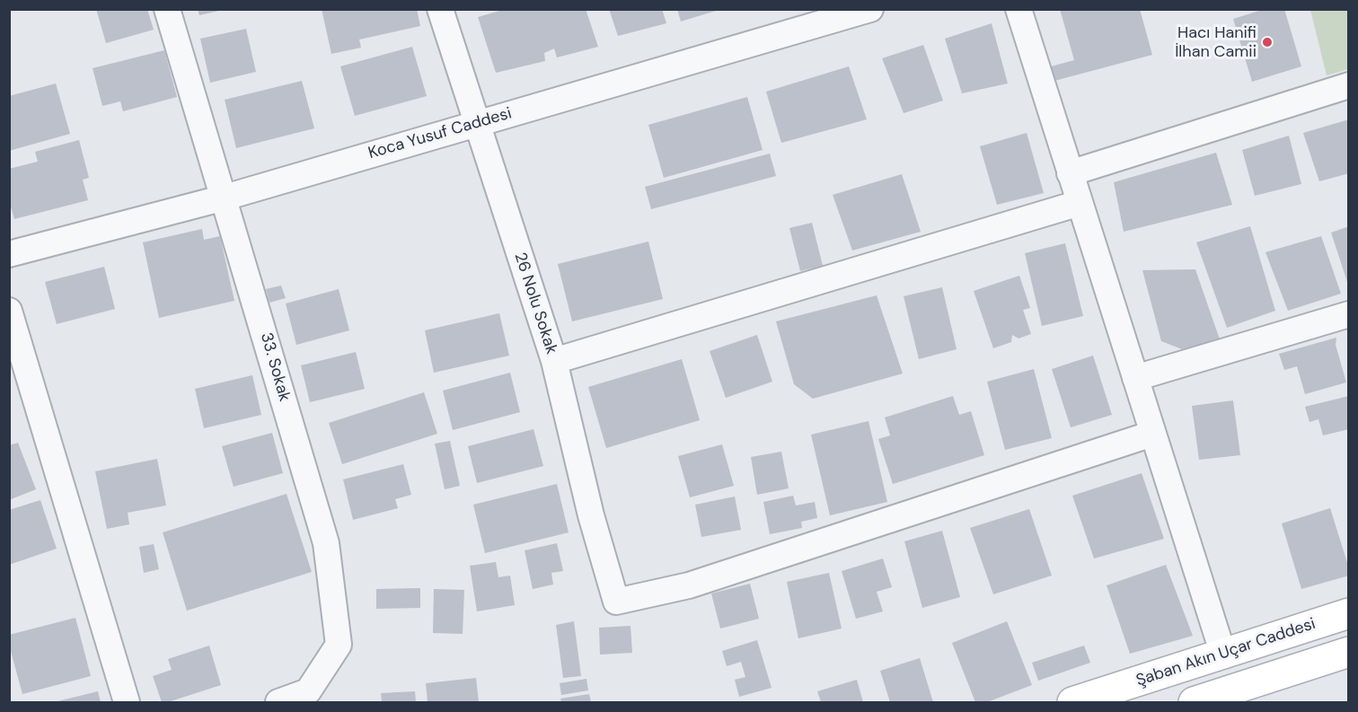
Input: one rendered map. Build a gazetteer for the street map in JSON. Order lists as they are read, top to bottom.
{
  "streets": {
    "main road": ["Şaban Akın Uçar Caddesi"],
    "street": ["Koca Yusuf Caddesi", "26 Nolu Sokak", "33. Sokak"]
  },
  "crossings": [
    ["Koca Yusuf Caddesi", "26 Nolu Sokak"],
    ["Koca Yusuf Caddesi", "33. Sokak"]
  ],
  "places": ["Hacı Hanifi İlhan Camii"]
}
